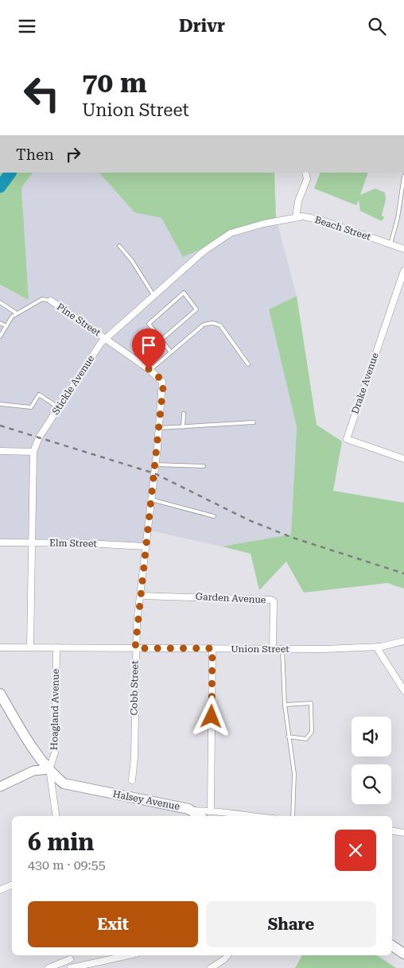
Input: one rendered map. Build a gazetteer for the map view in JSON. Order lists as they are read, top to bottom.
{
  "streets": {
    "main road": ["Halsey Avenue"],
    "street": [
      "Beach Street",
      "Pine Street",
      "Drake Avenue",
      "Stickle Avenue",
      "Elm Street",
      "Garden Avenue",
      "Union Street",
      "Cobb Street",
      "Hoagland Avenue"
    ]
  },
  "crossings": [
    ["Beach Street", "Stickle Avenue"],
    ["Pine Street", "Stickle Avenue"],
    ["Pine Street", "Cobb Street"],
    ["Stickle Avenue", "Elm Street"],
    ["Stickle Avenue", "Union Street"],
    ["Stickle Avenue", "Cobb Street"],
    ["Elm Street", "Cobb Street"],
    ["Garden Avenue", "Union Street"],
    ["Garden Avenue", "Cobb Street"],
    ["Union Street", "Cobb Street"],
    ["Union Street", "Hoagland Avenue"],
    ["Hoagland Avenue", "Halsey Avenue"]
  ],
  "page": {
    "header": "Drivr",
    "turn": ["70 m", "Union Street"],
    "then": "Then",
    "heading": ["6 min", "430 m · 09:55"],
    "buttons": ["Exit", "Share"]
  }
}
